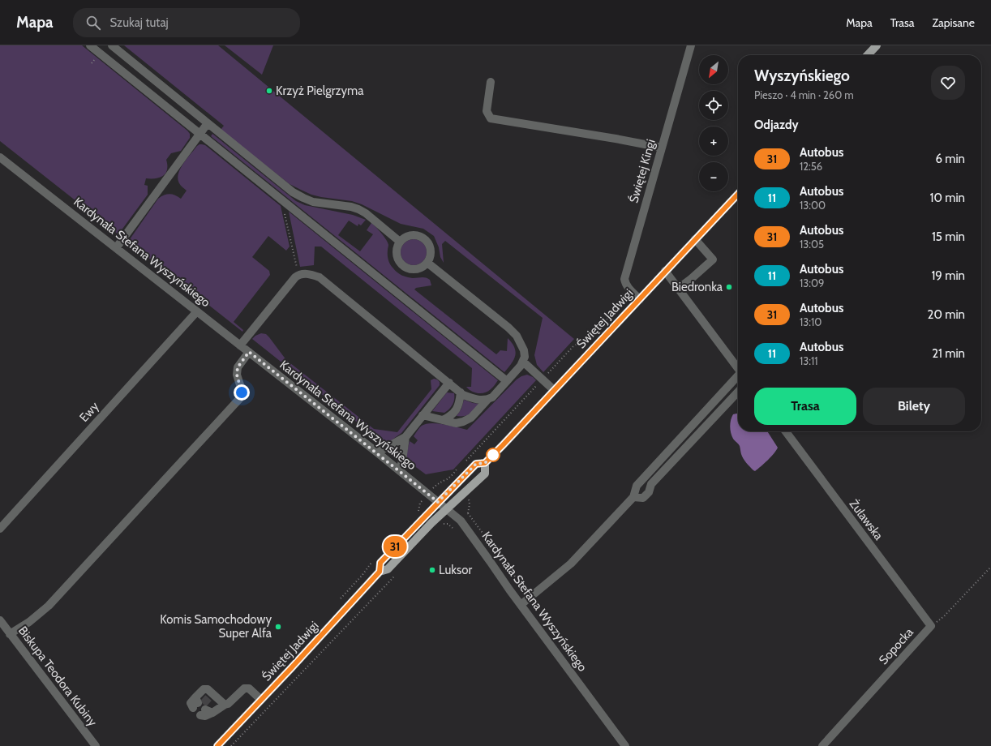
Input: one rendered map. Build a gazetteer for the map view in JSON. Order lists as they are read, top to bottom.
{
  "streets": {
    "main road": ["Świętej Jadwigi"],
    "street": [
      "Świętej Kingi",
      "Kardynała Stefana Wyszyńskiego",
      "Ewy",
      "Żuławska",
      "Sopocka",
      "Biskupa Teodora Kubiny"
    ]
  },
  "crossings": [
    ["Kardynała Stefana Wyszyńskiego", "Świętej Jadwigi"],
    ["Kardynała Stefana Wyszyńskiego", "Ewy"],
    ["Żuławska", "Sopocka"]
  ],
  "places": [
    "Krzyż Pielgrzyma",
    "Biedronka",
    "Luksor",
    "Komis Samochodowy Super Alfa"
  ],
  "lines": ["bus line 31"],
  "north": "bottom left",
  "page": {
    "header": "Mapa",
    "search": "Szukaj tutaj",
    "nav": ["Mapa", "Trasa", "Zapisane"],
    "on_map": "31",
    "map_buttons": ["+", "−"],
    "heading": [
      ["Wyszyńskiego", "Pieszo · 4 min · 260 m"],
      "Odjazdy"
    ],
    "list": [
      {
        "mark": "31",
        "name": "Autobus",
        "note": "12:56",
        "value": "6 min"
      },
      {
        "mark": "11",
        "name": "Autobus",
        "note": "13:00",
        "value": "10 min"
      },
      {
        "mark": "31",
        "name": "Autobus",
        "note": "13:05",
        "value": "15 min"
      },
      {
        "mark": "11",
        "name": "Autobus",
        "note": "13:09",
        "value": "19 min"
      },
      {
        "mark": "31",
        "name": "Autobus",
        "note": "13:10",
        "value": "20 min"
      },
      {
        "mark": "11",
        "name": "Autobus",
        "note": "13:11",
        "value": "21 min"
      }
    ],
    "buttons": ["Trasa", "Bilety"]
  }
}
